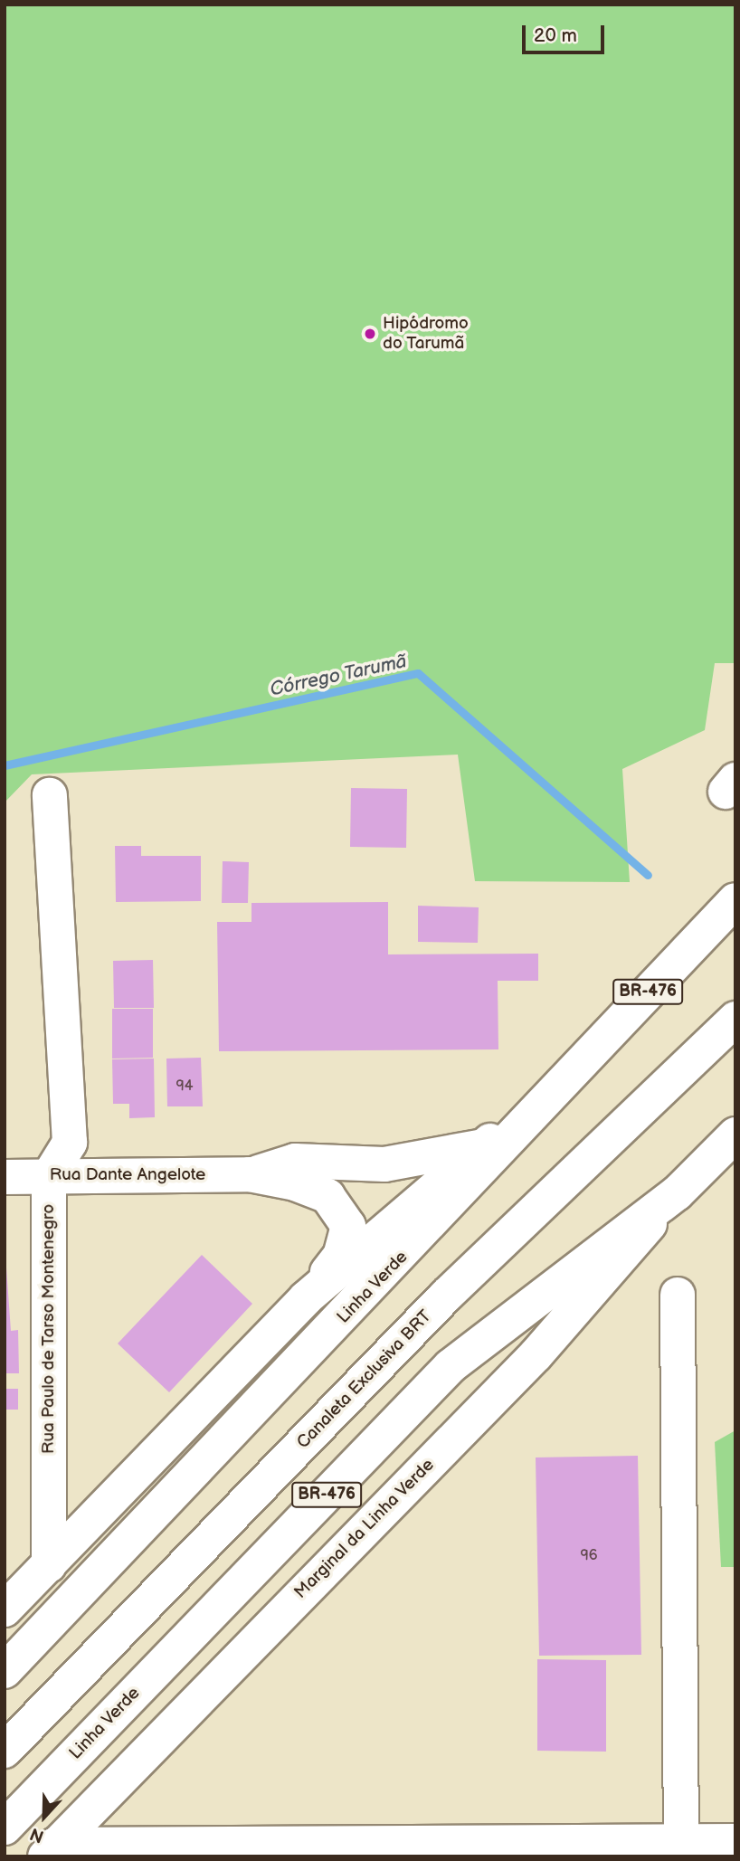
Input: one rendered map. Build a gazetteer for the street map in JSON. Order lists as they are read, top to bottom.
{
  "streets": {
    "main road": [
      "BR-476",
      "Rua Dante Angelote",
      "Linha Verde",
      "Rua Paulo de Tarso Montenegro",
      "Canaleta Exclusiva BRT",
      "Marginal da Linha Verde"
    ]
  },
  "crossings": [
    ["Rua Dante Angelote", "Rua Paulo de Tarso Montenegro"],
    ["Linha Verde", "Marginal da Linha Verde"]
  ],
  "water": ["Córrego Tarumã"],
  "places": ["Hipódromo do Tarumã"],
  "house_numbers": ["94", "96"],
  "scale_bar": "20 m",
  "north": "bottom"
}
